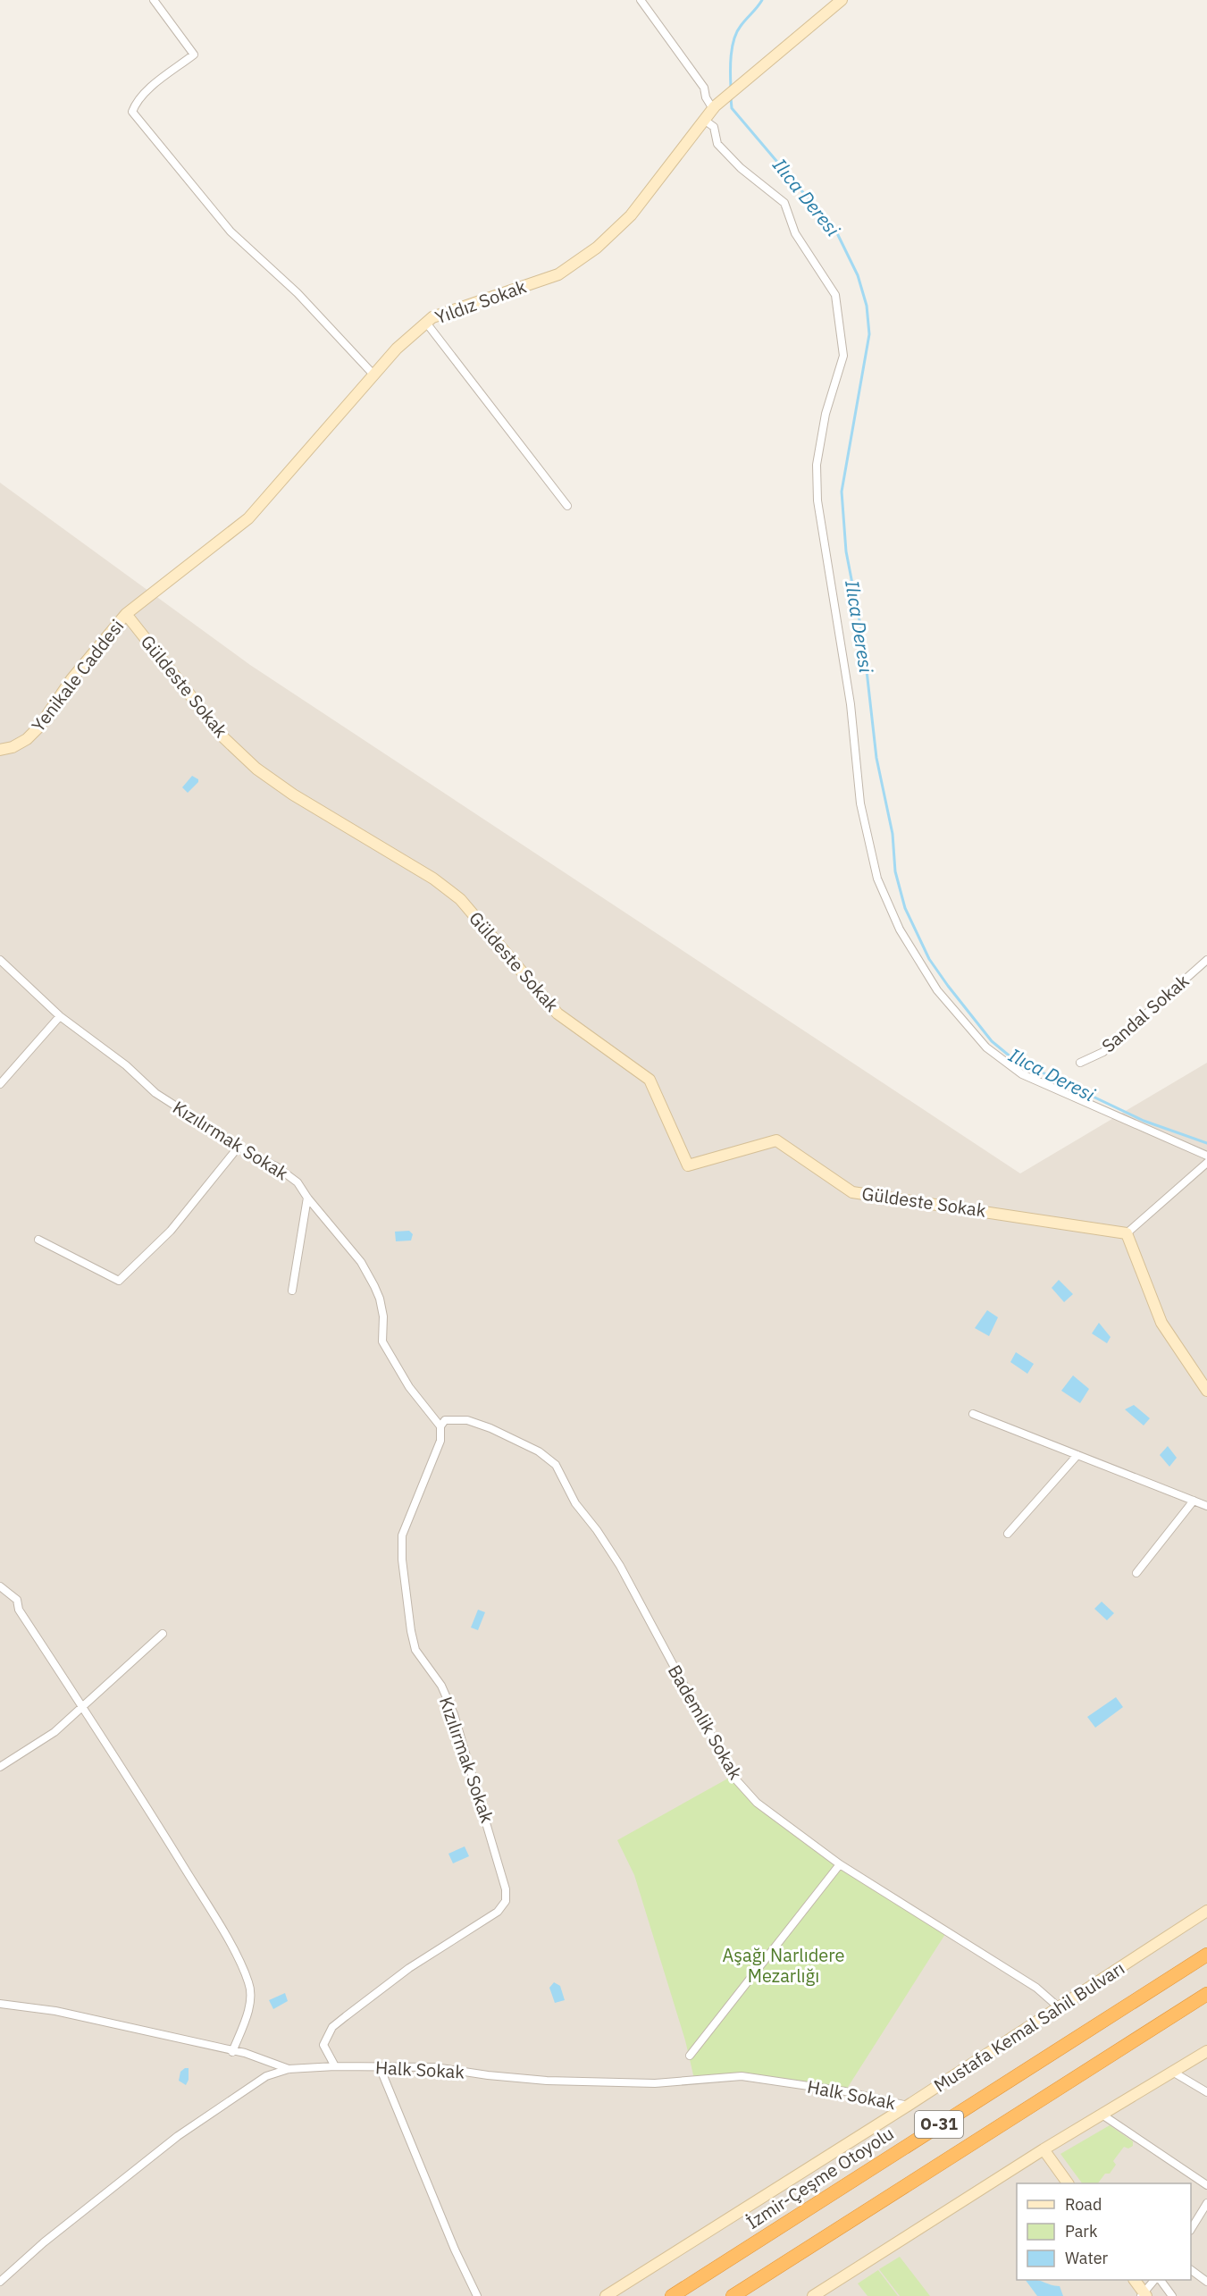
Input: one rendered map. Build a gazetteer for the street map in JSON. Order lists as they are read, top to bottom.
{
  "streets": {
    "highway": ["O-31", "İzmir-Çeşme Otoyolu"],
    "street": [
      "Yıldız Sokak",
      "Yenikale Caddesi",
      "Güldeste Sokak",
      "Sandal Sokak",
      "Kızılırmak Sokak",
      "Bademlik Sokak",
      "Mustafa Kemal Sahil Bulvarı",
      "Halk Sokak"
    ]
  },
  "crossings": [
    ["Yıldız Sokak", "Yenikale Caddesi"],
    ["Yıldız Sokak", "Güldeste Sokak"],
    ["Yenikale Caddesi", "Güldeste Sokak"],
    ["Kızılırmak Sokak", "Bademlik Sokak"],
    ["Kızılırmak Sokak", "Halk Sokak"],
    ["Bademlik Sokak", "Mustafa Kemal Sahil Bulvarı"],
    ["Mustafa Kemal Sahil Bulvarı", "Halk Sokak"]
  ],
  "water": ["Ilıca Deresi"],
  "parks": ["Aşağı Narlıdere Mezarlığı"],
  "legend": ["Road", "Park", "Water"]
}
